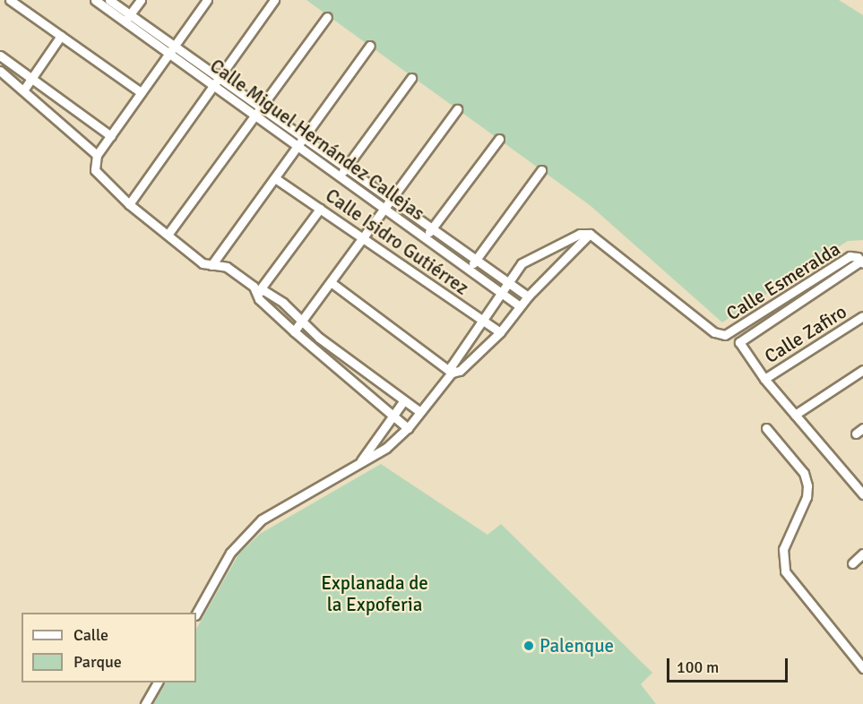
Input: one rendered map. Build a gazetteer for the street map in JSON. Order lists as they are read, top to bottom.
{
  "streets": {
    "street": [
      "Calle Miguel Hernández Callejas",
      "Calle Isidro Gutiérrez",
      "Calle Esmeralda",
      "Calle Zafiro"
    ]
  },
  "parks": ["Explanada de la Expoferia"],
  "places": ["Palenque"],
  "legend": ["Calle", "Parque"],
  "scale_bar": "100 m"
}
